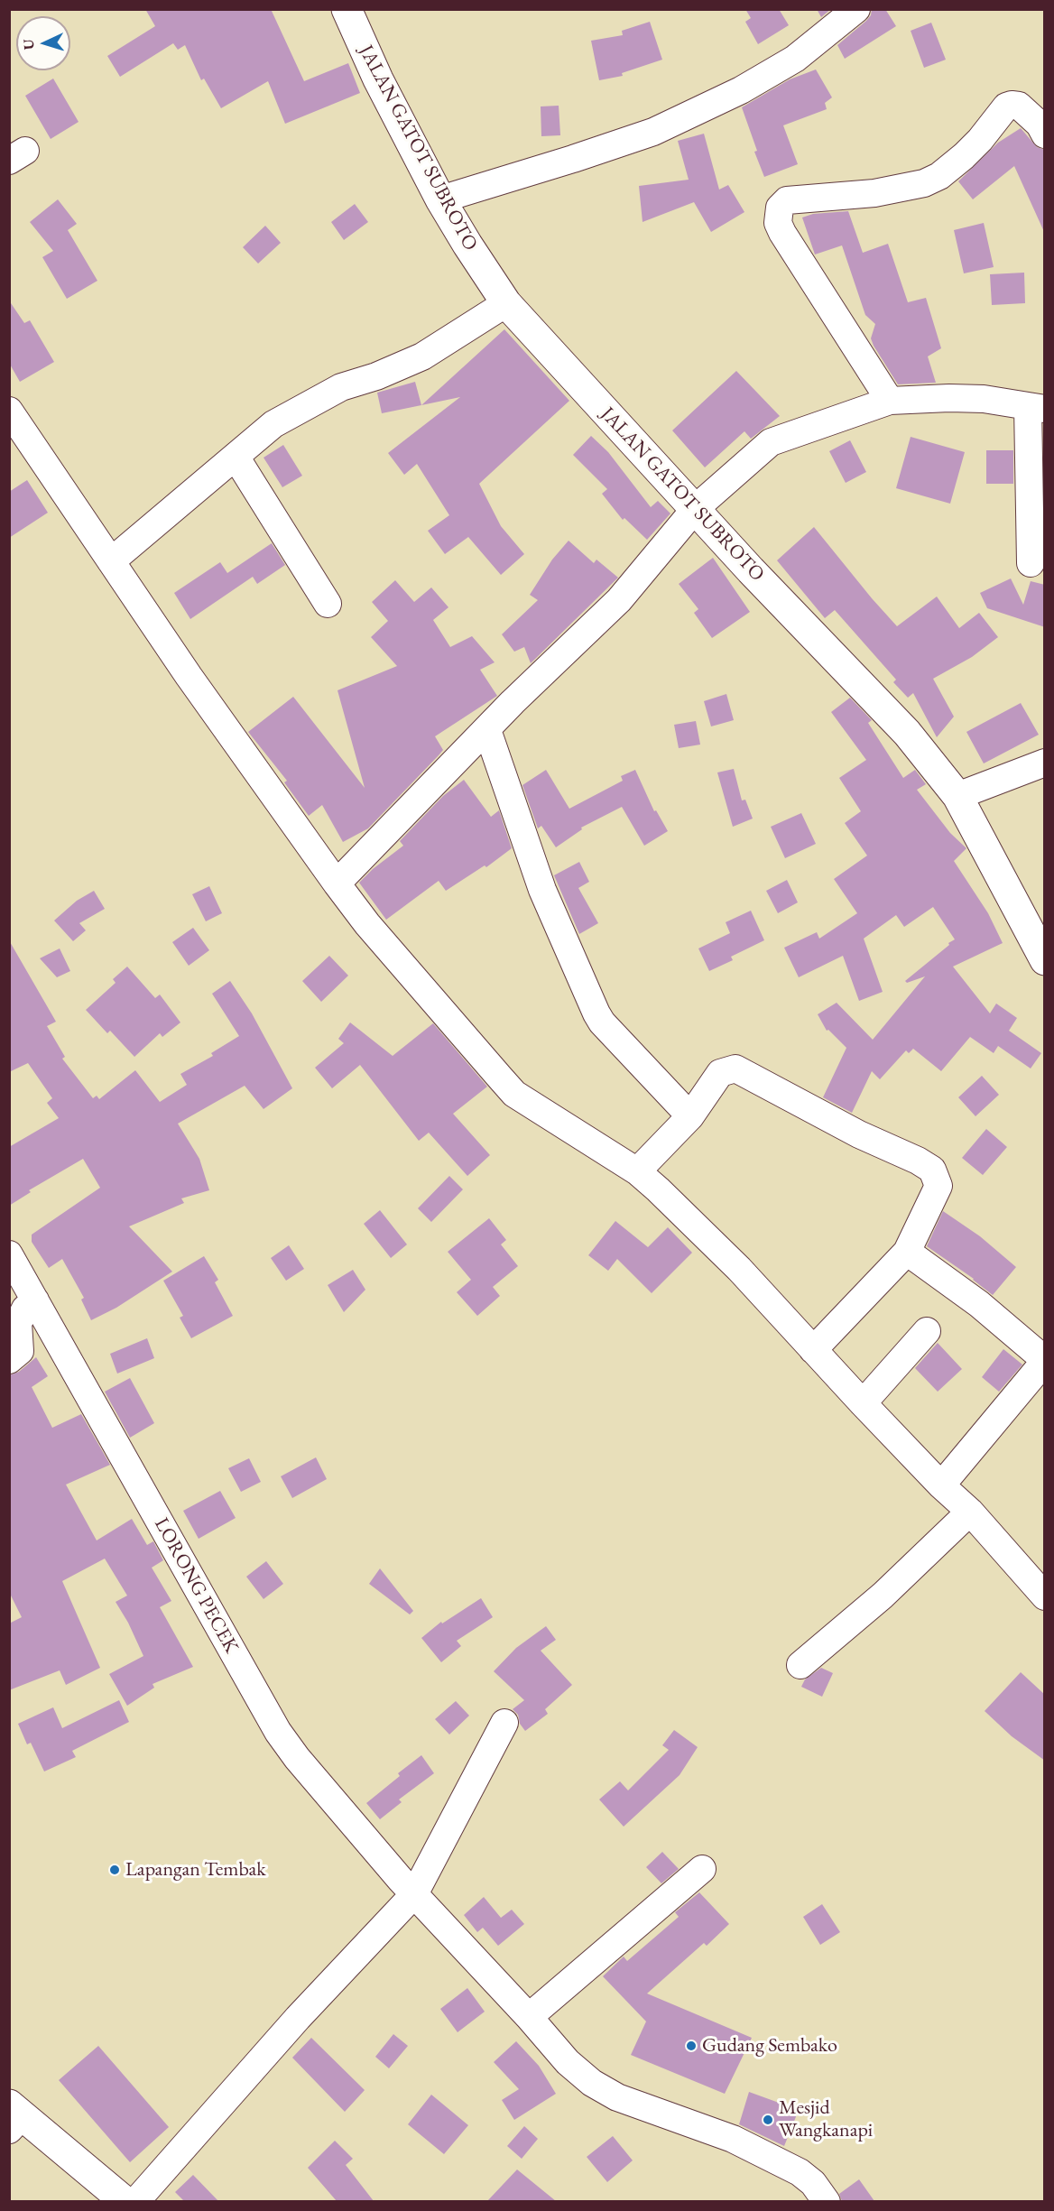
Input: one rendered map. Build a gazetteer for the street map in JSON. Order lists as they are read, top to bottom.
{
  "streets": {
    "main road": ["JALAN GATOT SUBROTO"],
    "street": ["LORONG PECEK"]
  },
  "places": ["Lapangan Tembak", "Gudang Sembako", "Mesjid Wangkanapi"],
  "north": "left"
}
